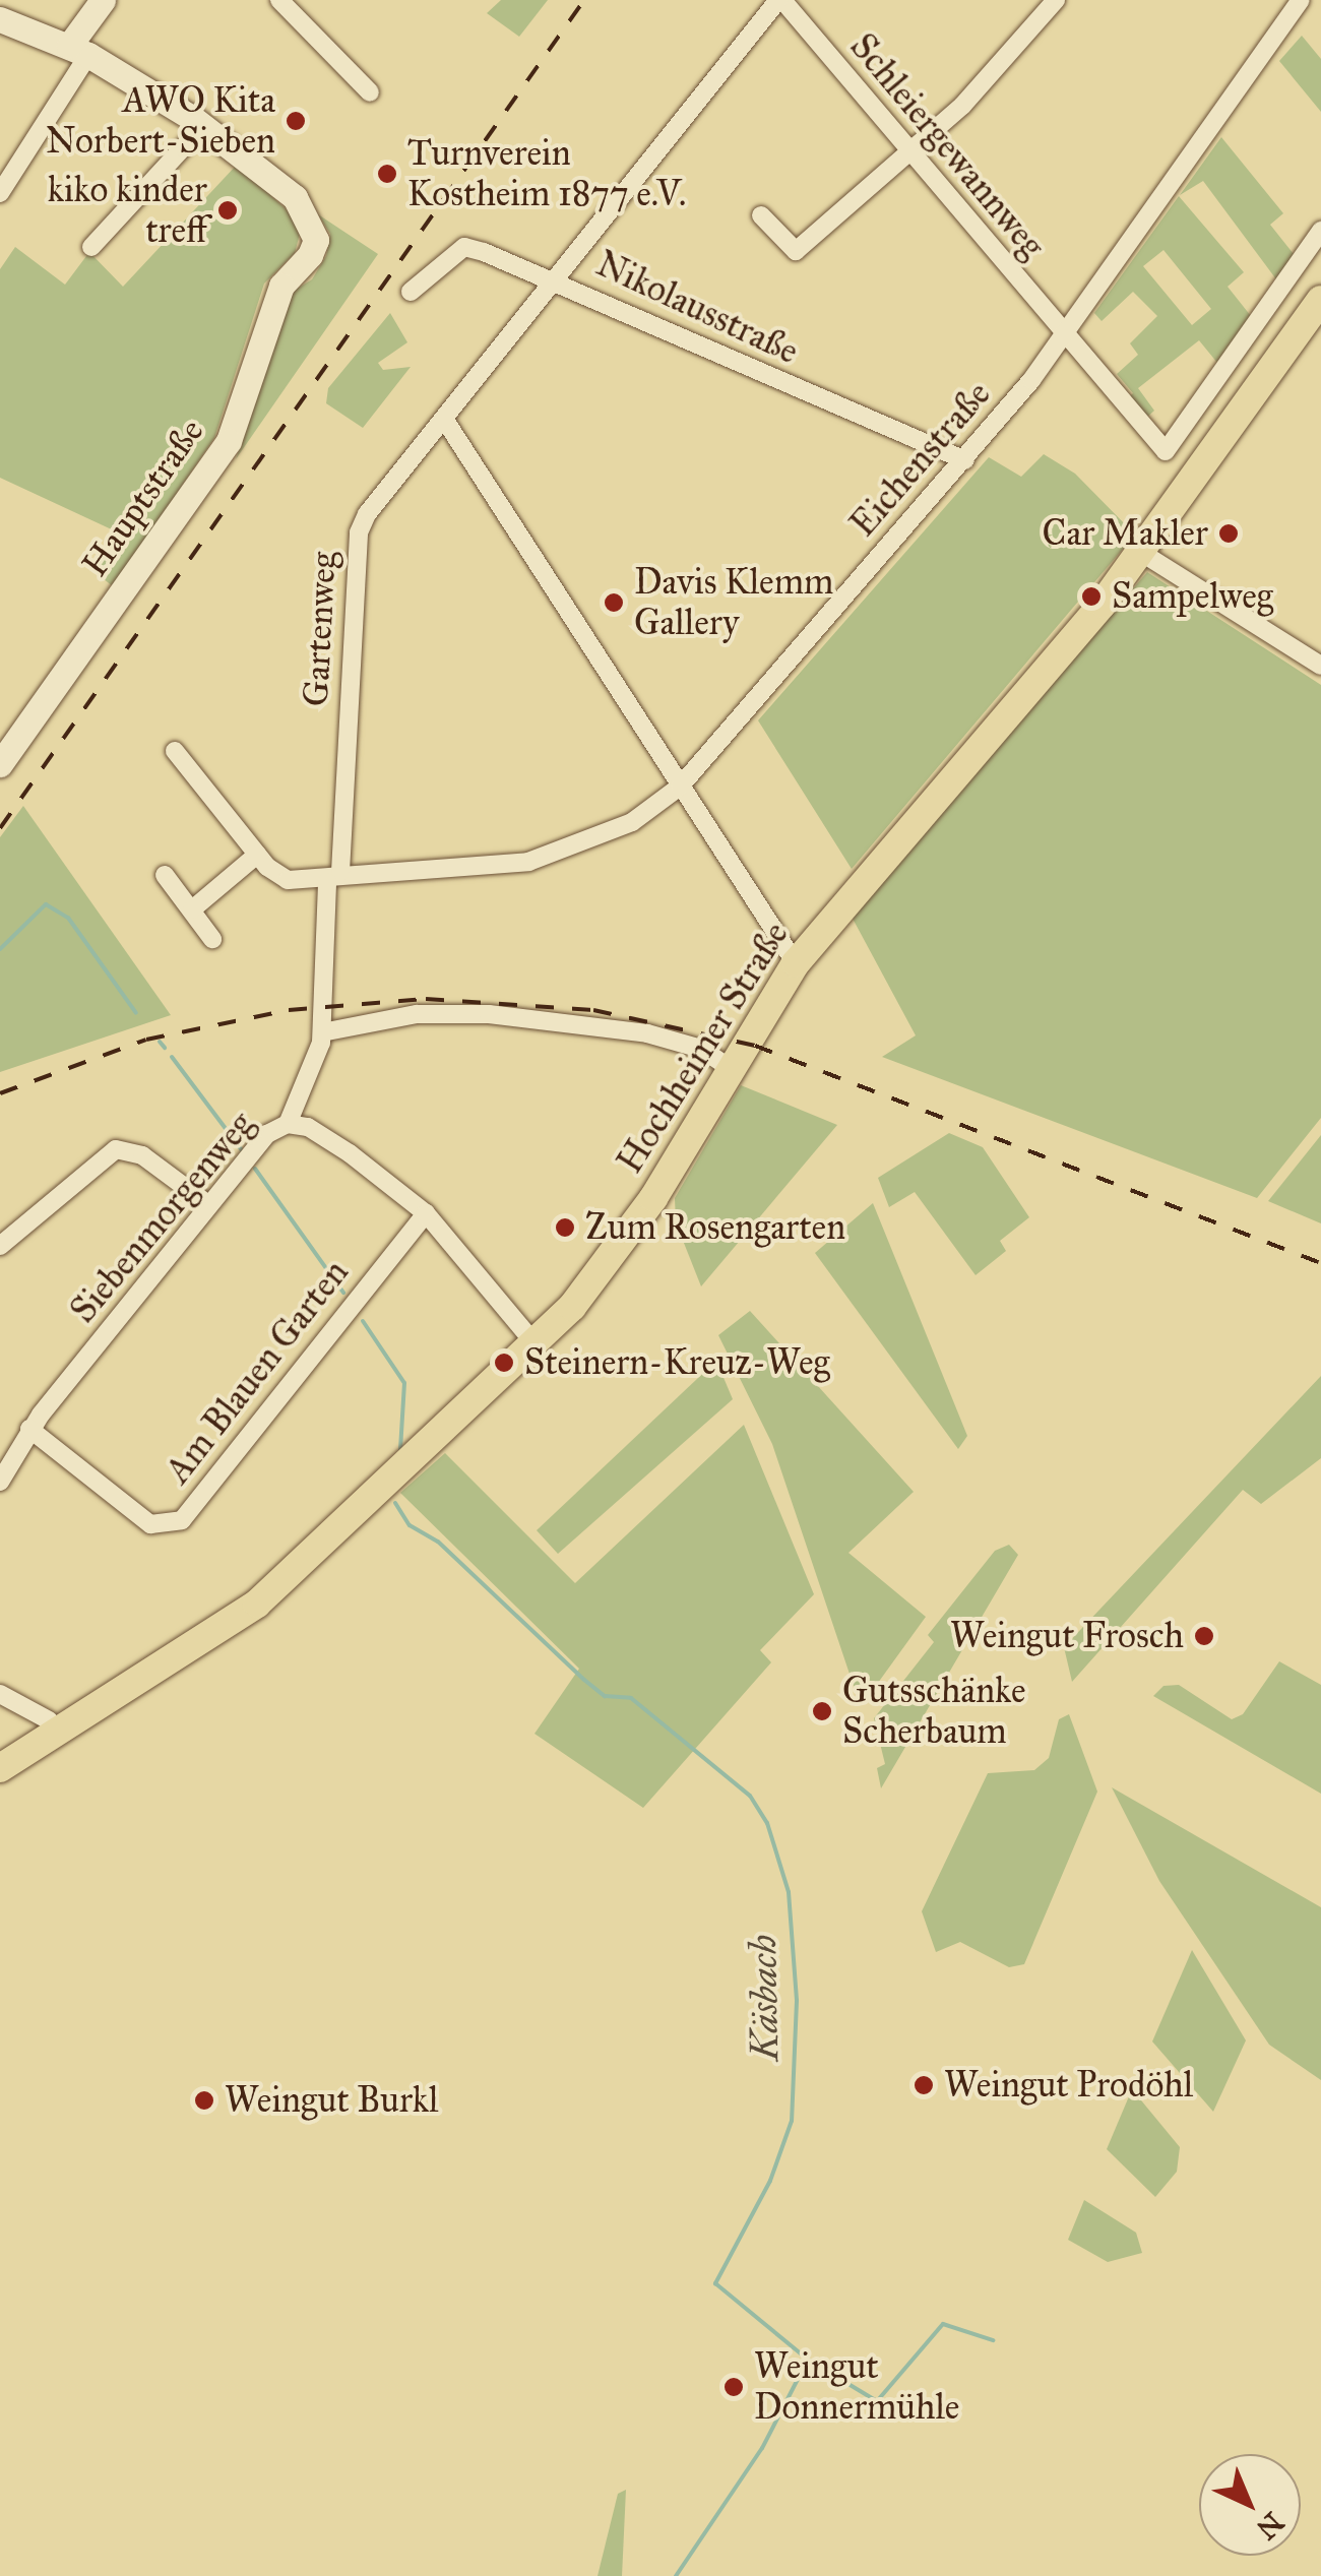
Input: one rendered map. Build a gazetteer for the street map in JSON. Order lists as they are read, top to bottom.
{
  "streets": {
    "main road": ["Hochheimer Straße"],
    "street": [
      "Schleiergewannweg",
      "Nikolausstraße",
      "Eichenstraße",
      "Hauptstraße",
      "Gartenweg",
      "Siebenmorgenweg",
      "Am Blauen Garten"
    ]
  },
  "crossings": [
    ["Schleiergewannweg", "Eichenstraße"],
    ["Schleiergewannweg", "Gartenweg"],
    ["Nikolausstraße", "Eichenstraße"],
    ["Nikolausstraße", "Gartenweg"],
    ["Eichenstraße", "Gartenweg"],
    ["Gartenweg", "Siebenmorgenweg"],
    ["Hochheimer Straße", "Siebenmorgenweg"],
    ["Siebenmorgenweg", "Am Blauen Garten"]
  ],
  "water": ["Käsbach"],
  "places": [
    "AWO Kita Norbert-Sieben",
    "Turnverein Kostheim 1877 e.V.",
    "kiko kinder treff",
    "Car Makler",
    "Sampelweg",
    "Davis Klemm Gallery",
    "Zum Rosengarten",
    "Steinern-Kreuz-Weg",
    "Weingut Frosch",
    "Gutsschänke Scherbaum",
    "Weingut Prodöhl",
    "Weingut Burkl",
    "Weingut Donnermühle"
  ],
  "north": "bottom right"
}
